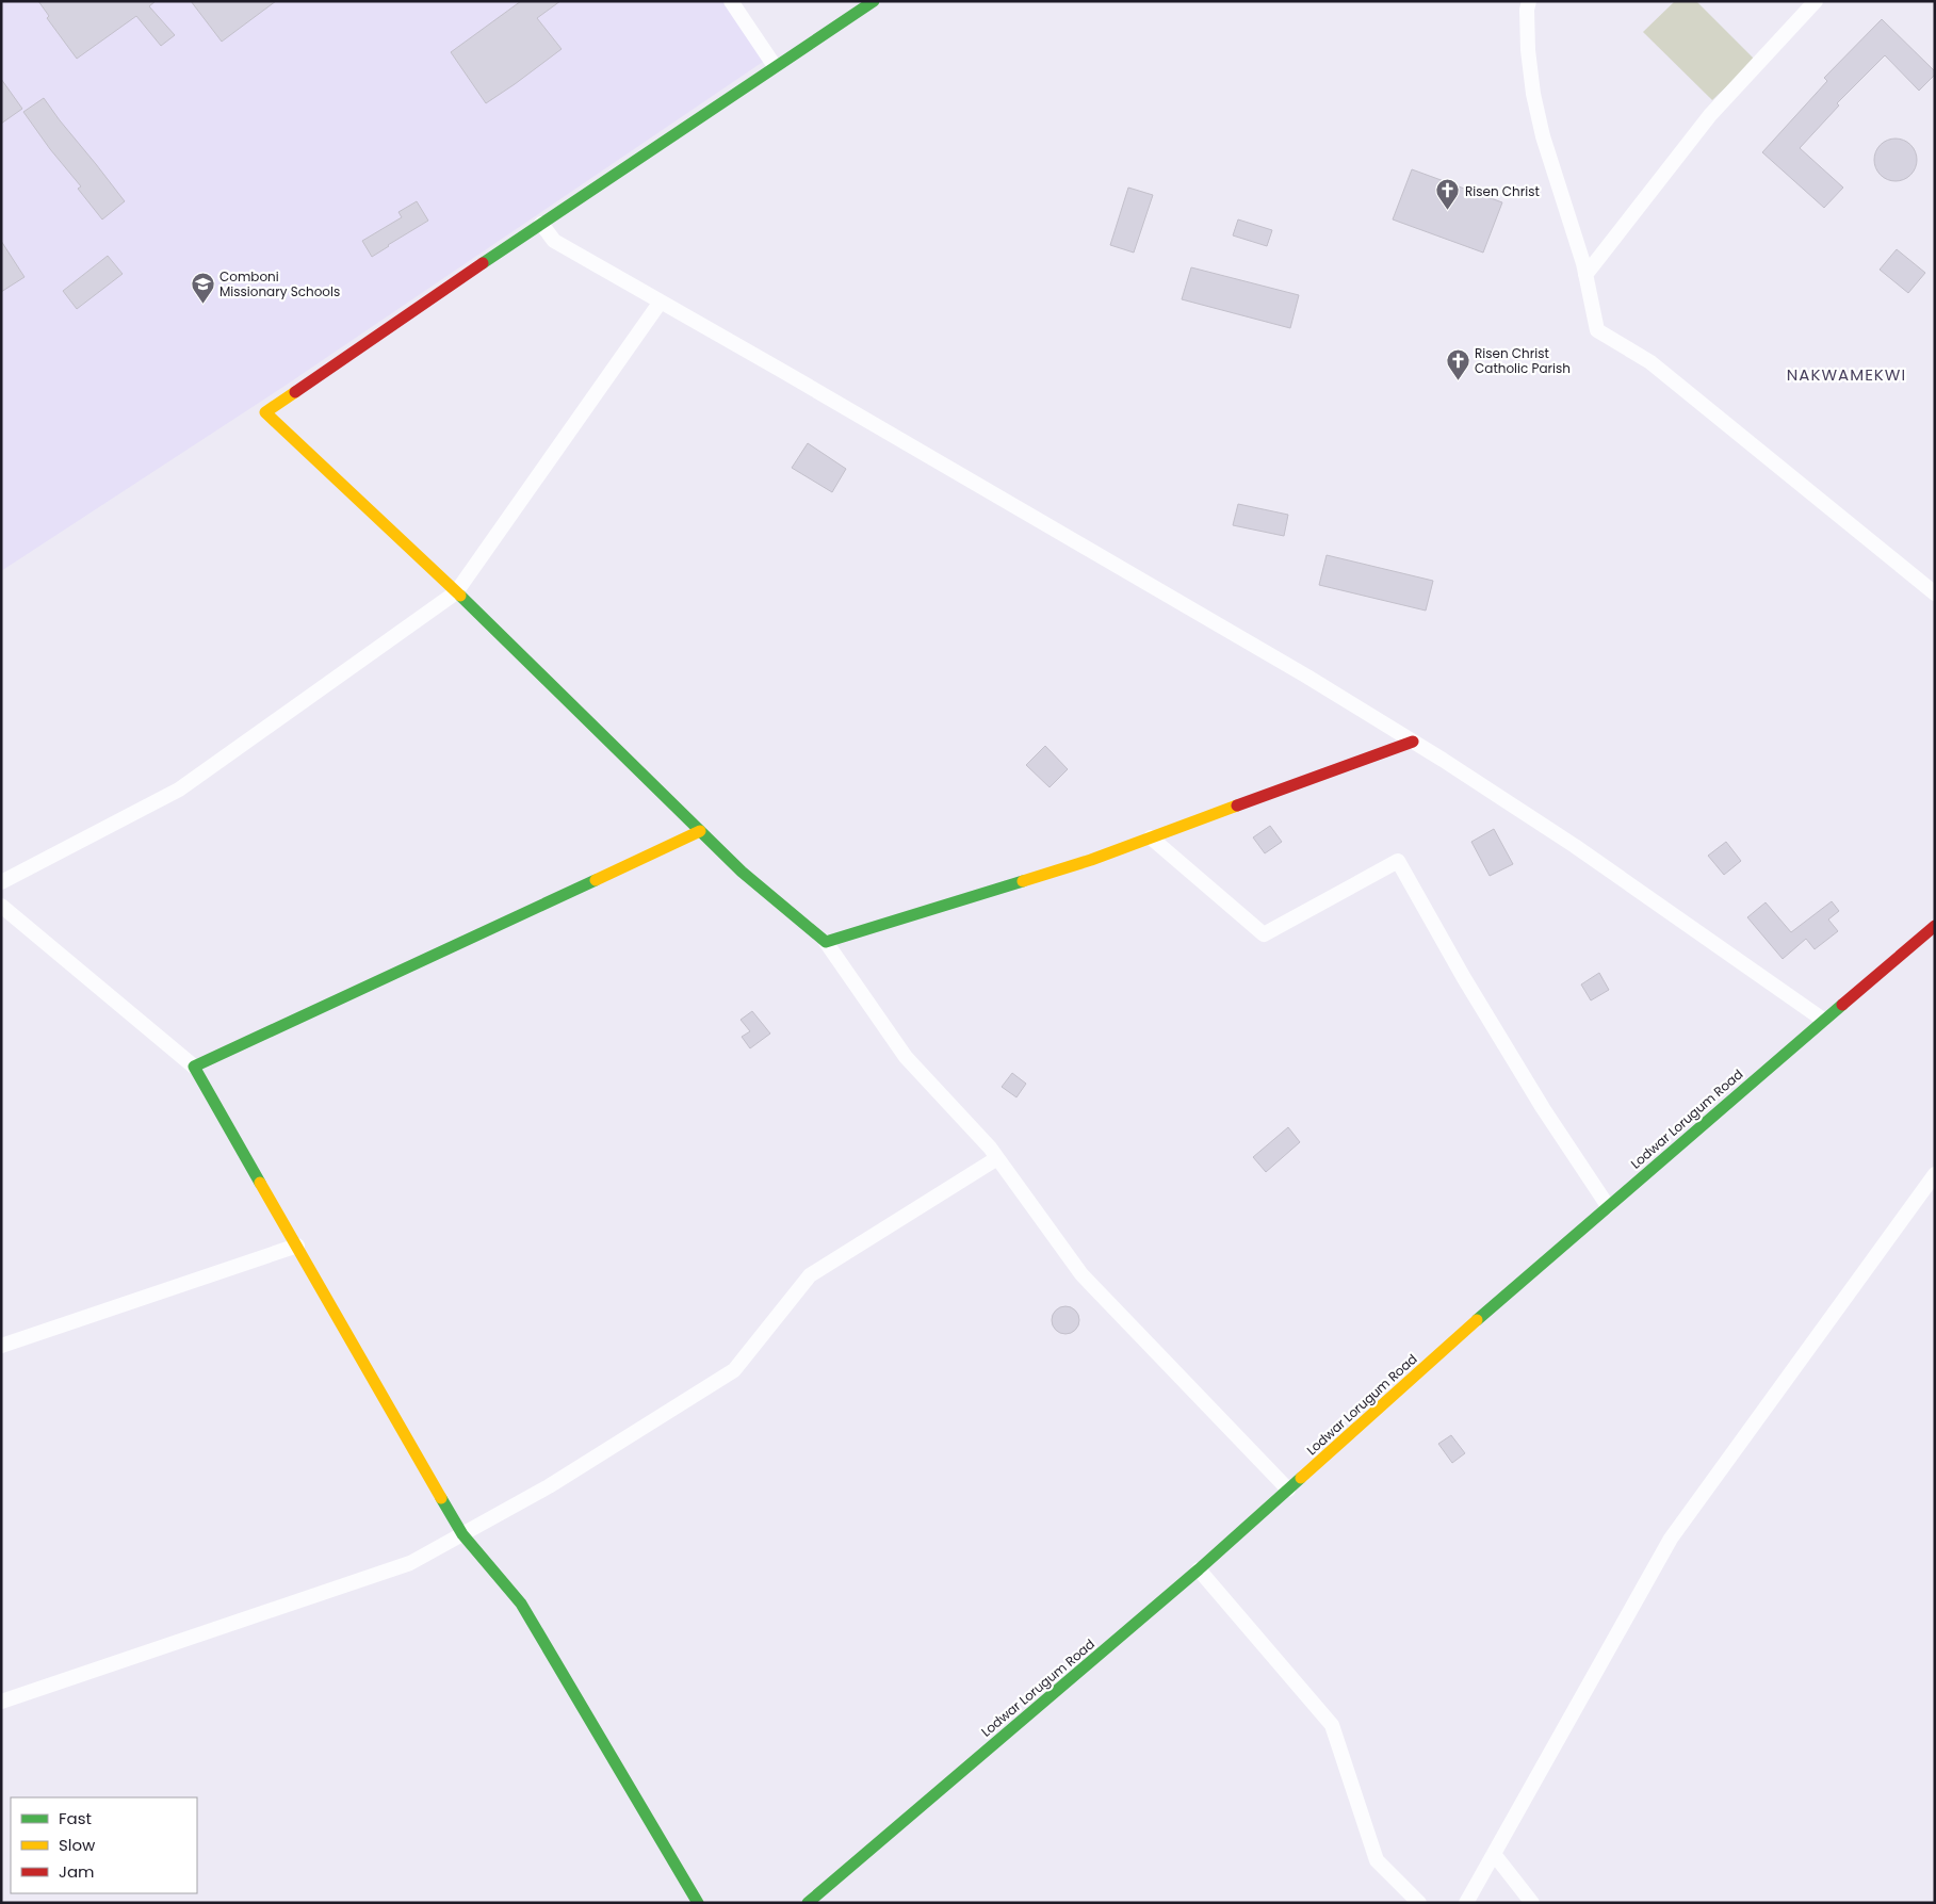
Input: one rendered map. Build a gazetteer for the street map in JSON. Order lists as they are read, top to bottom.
{
  "streets": {
    "street": ["Lodwar Lorugum Road"]
  },
  "districts": ["NAKWAMEKWI"],
  "places": {
    "church": ["Risen Christ", "Risen Christ Catholic Parish"],
    "school or university": ["Comboni Missionary Schools"]
  },
  "legend": ["Fast", "Slow", "Jam"]
}
